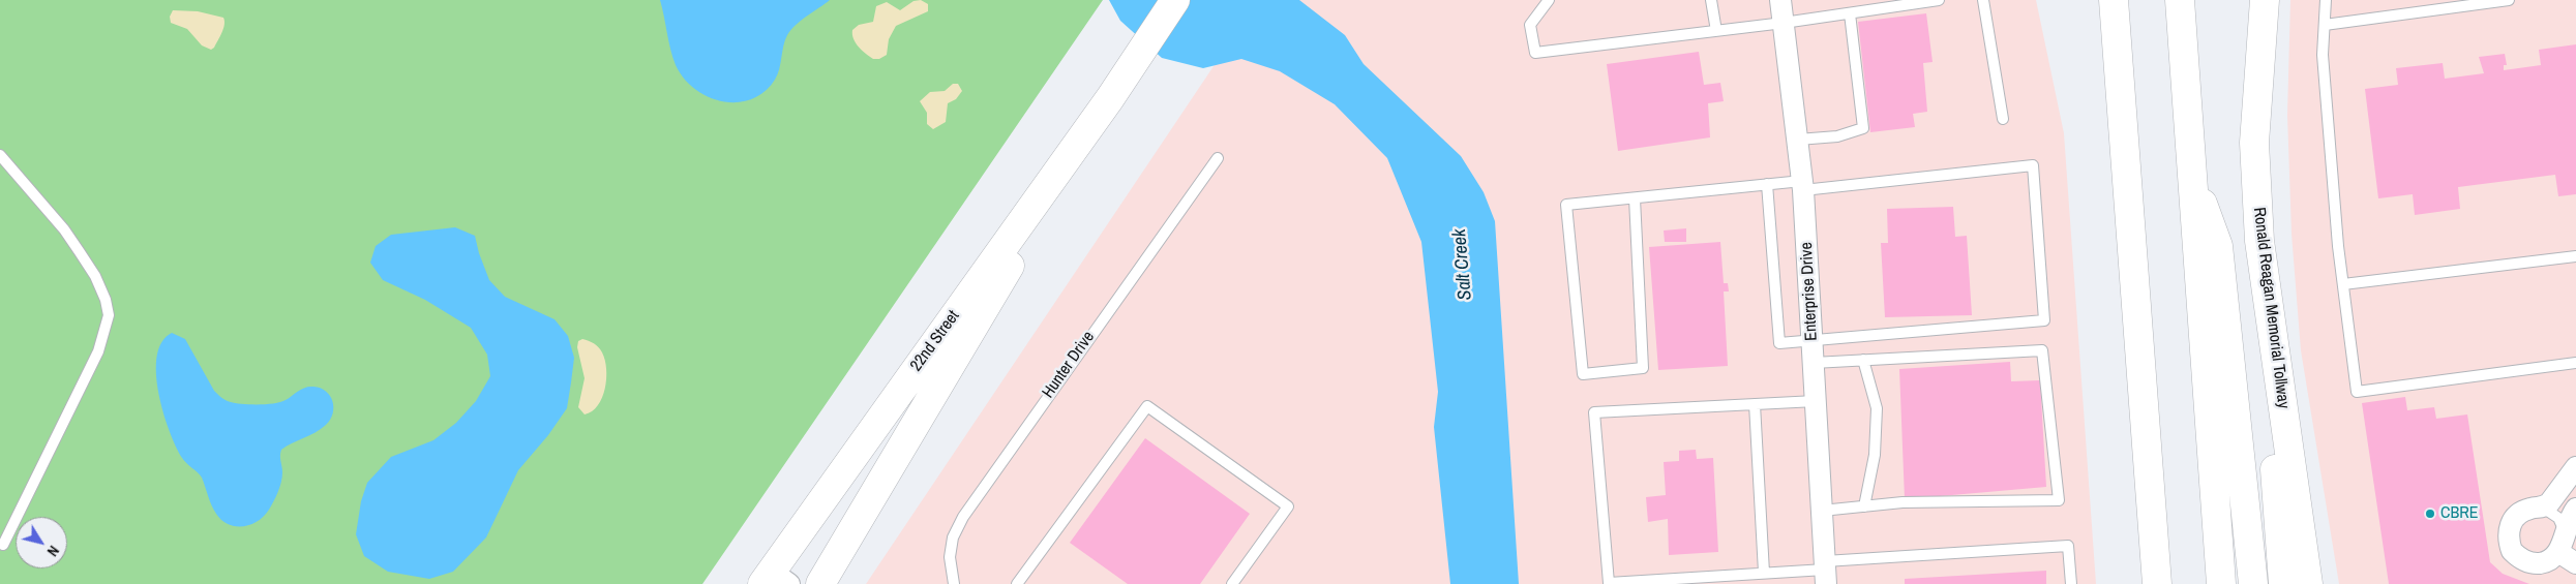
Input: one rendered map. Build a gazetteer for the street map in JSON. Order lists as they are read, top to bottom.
{
  "streets": {
    "main road": ["Ronald Reagan Memorial Tollway", "22nd Street"],
    "street": ["Enterprise Drive"],
    "lane": ["Hunter Drive"]
  },
  "water": ["Salt Creek"],
  "places": ["CBRE"],
  "north": "bottom right"
}
